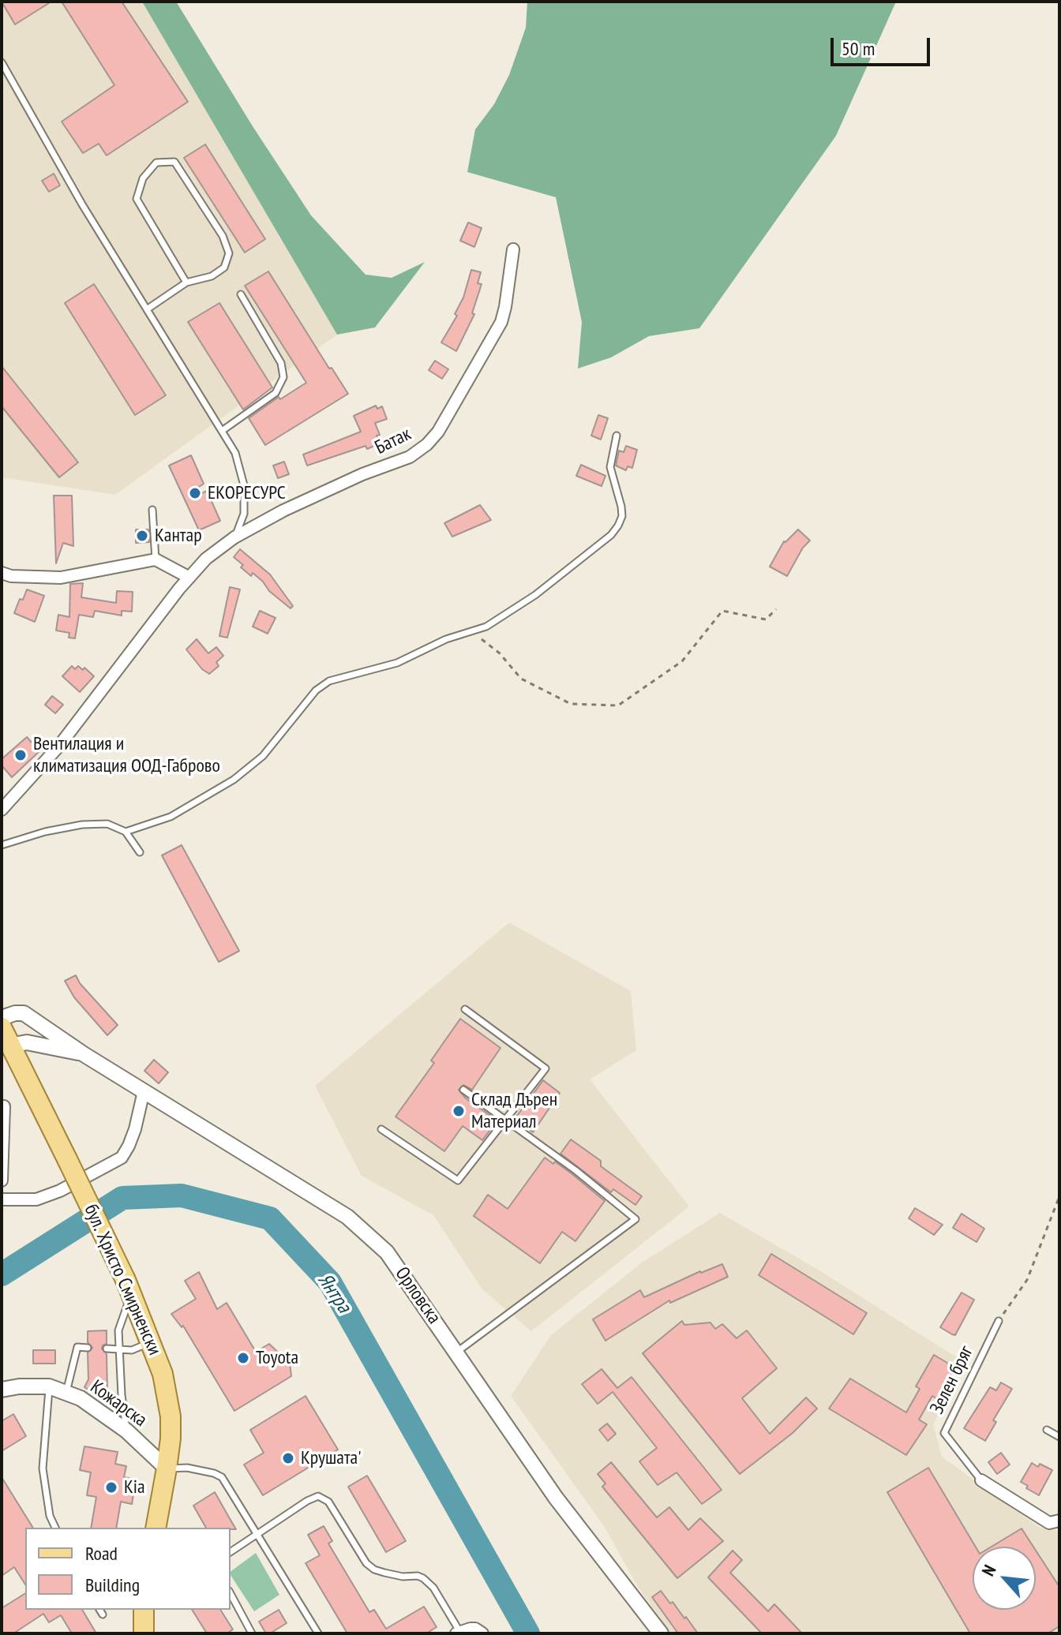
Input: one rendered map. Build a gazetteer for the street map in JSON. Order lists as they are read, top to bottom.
{
  "streets": {
    "main road": ["бул. Христо Смирненски"],
    "street": ["Батак", "Орловска", "Кожарска"],
    "lane": ["Зелен бряг"]
  },
  "crossings": [
    ["бул. Христо Смирненски", "Орловска"],
    ["бул. Христо Смирненски", "Кожарска"]
  ],
  "water": ["Янтра"],
  "places": [
    "ЕКОРЕСУРС",
    "Кантар",
    "Вентилация и климатизация ООД-Габрово",
    "Склад Дърен Материал",
    "Toyota",
    "Крушата'",
    "Kia"
  ],
  "legend": ["Road", "Building"],
  "scale_bar": "50 m",
  "north": "top left"
}
